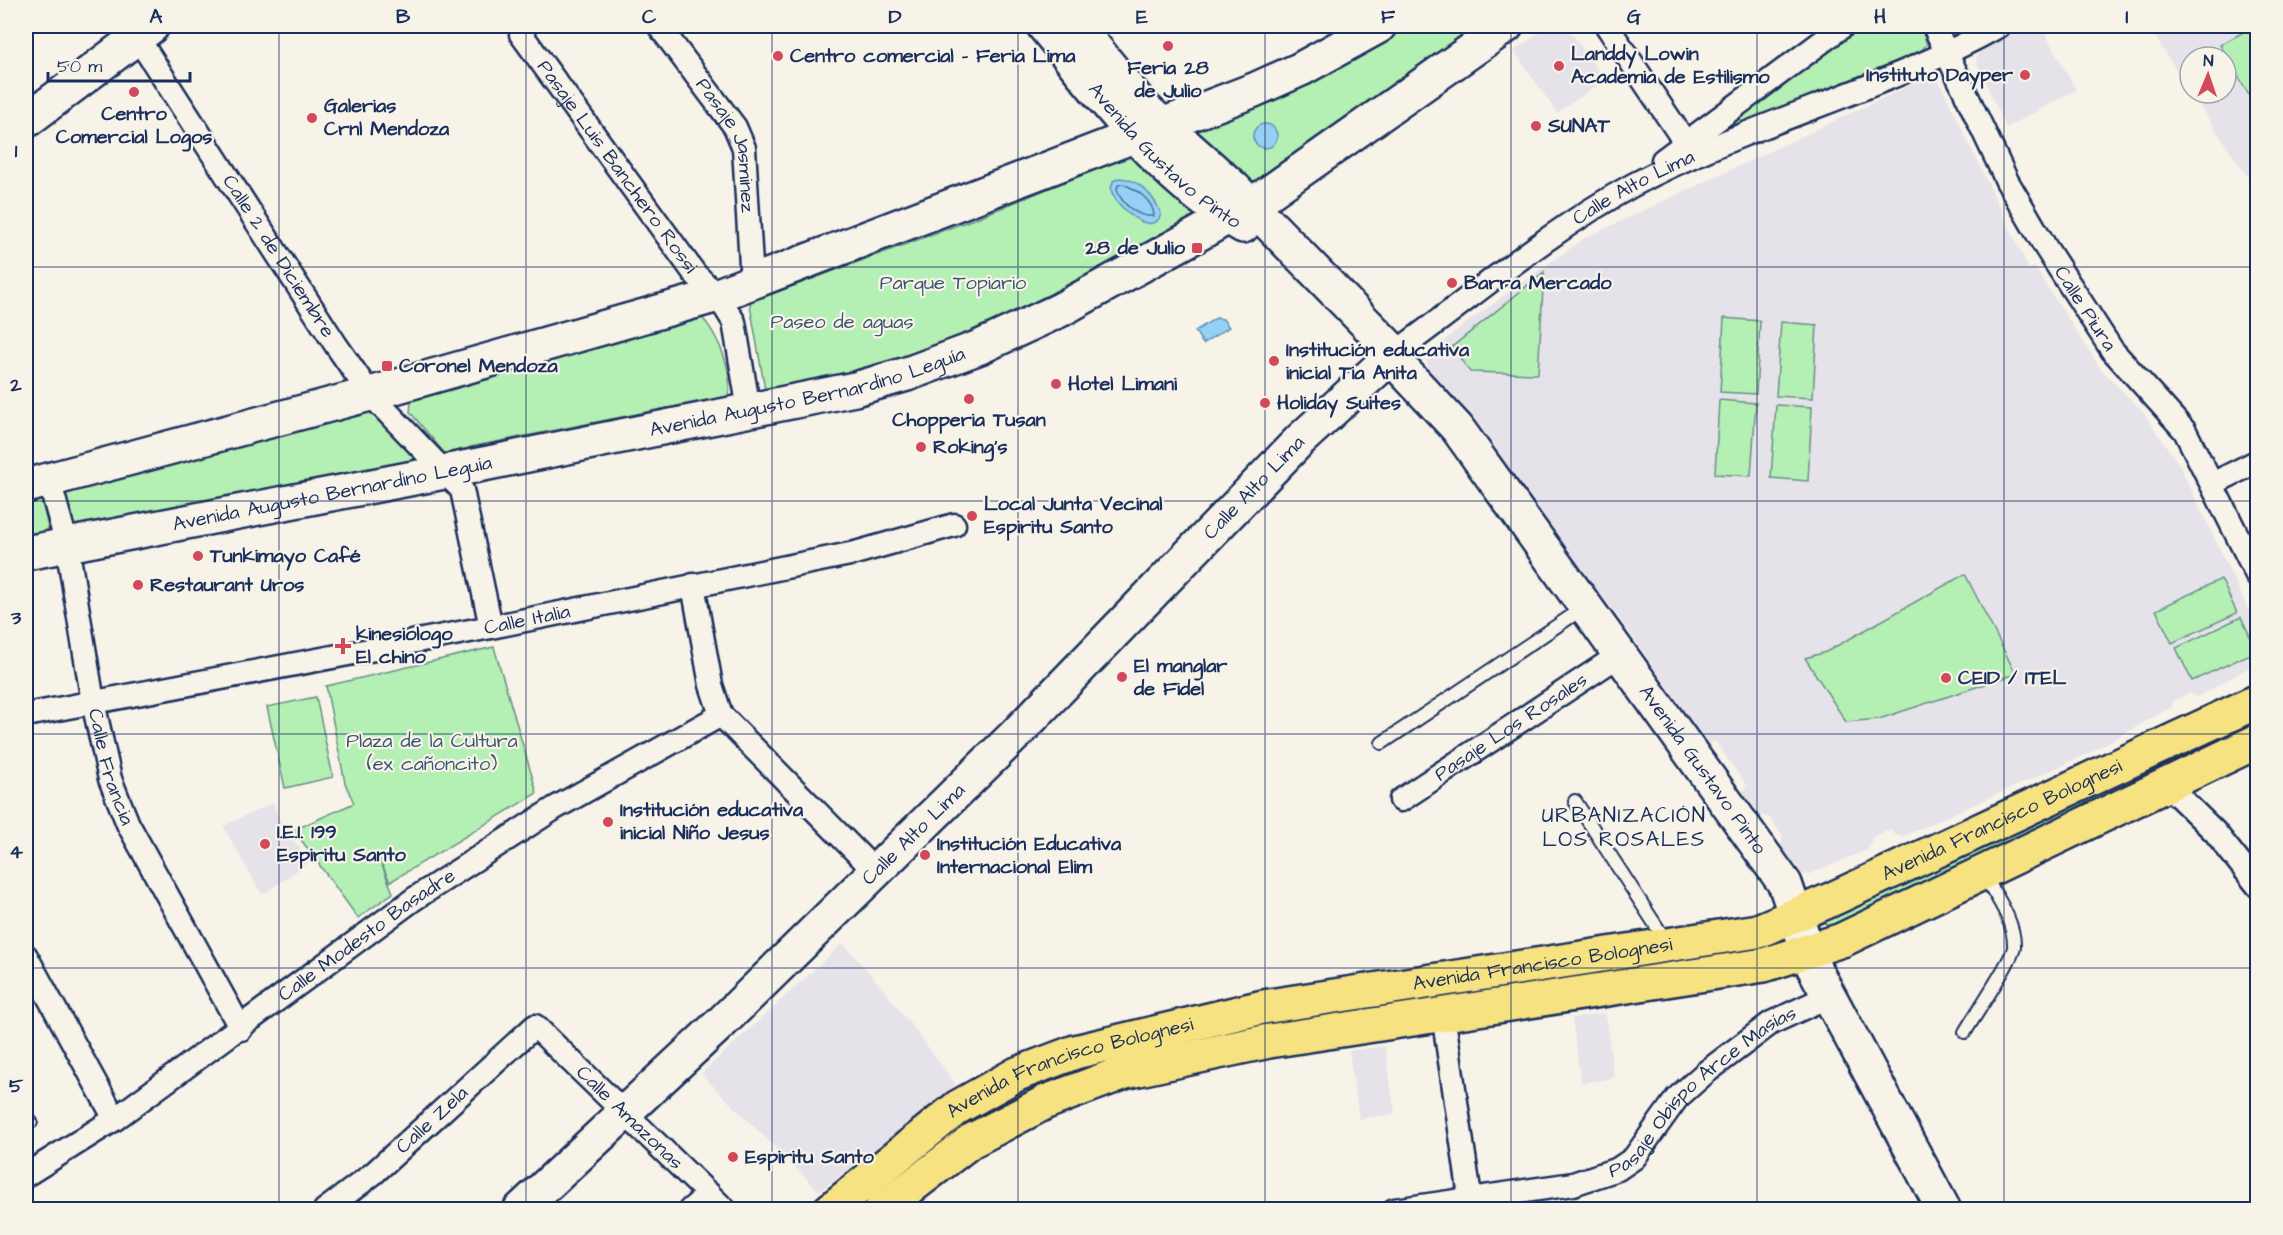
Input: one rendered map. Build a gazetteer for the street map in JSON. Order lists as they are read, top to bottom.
{
  "streets": {
    "main road": [
      "Avenida Gustavo Pinto",
      "Calle Alto Lima",
      "Avenida Augusto Bernardino Leguía",
      "Avenida Francisco Bolognesi"
    ],
    "street": [
      "Pasaje Jasminez",
      "Pasaje Luis Banchero Rossi",
      "Calle 2 de Diciembre",
      "Calle Piura",
      "Calle Italia",
      "Pasaje Los Rosales",
      "Calle Francia",
      "Calle Modesto Basadre",
      "Pasaje Obispo Arce Masías",
      "Calle Amazonas",
      "Calle Zela"
    ]
  },
  "crossings": [
    ["Avenida Gustavo Pinto", "Calle Alto Lima"],
    ["Avenida Gustavo Pinto", "Avenida Augusto Bernardino Leguía"],
    ["Avenida Gustavo Pinto", "Pasaje Los Rosales"],
    ["Avenida Gustavo Pinto", "Avenida Francisco Bolognesi"],
    ["Avenida Gustavo Pinto", "Pasaje Obispo Arce Masías"],
    ["Pasaje Luis Banchero Rossi", "Avenida Augusto Bernardino Leguía"],
    ["Calle Alto Lima", "Calle Piura"],
    ["Calle Alto Lima", "Calle Amazonas"],
    ["Calle 2 de Diciembre", "Avenida Augusto Bernardino Leguía"],
    ["Calle 2 de Diciembre", "Calle Italia"],
    ["Avenida Augusto Bernardino Leguía", "Calle Francia"],
    ["Calle Italia", "Calle Francia"],
    ["Calle Francia", "Calle Modesto Basadre"],
    ["Calle Amazonas", "Calle Zela"]
  ],
  "districts": ["URBANIZACIÓN LOS ROSALES"],
  "parks": ["Parque Topiario", "Paseo de aguas", "Plaza de la Cultura (ex cañoncito)"],
  "places": {
    "other": [
      "Feria 28 de Julio",
      "Centro comercial - Feria Lima",
      "Landdy Lowin Academia de Estilismo",
      "Instituto Dayper",
      "Centro Comercial Logos",
      "Galerias Crnl Mendoza",
      "SUNAT",
      "Barra Mercado",
      "Institución educativa inicial Tia Anita",
      "Hotel Limani",
      "Chopperia Tusan",
      "Holiday Suites",
      "Roking's",
      "Local Junta Vecinal Espiritu Santo",
      "Tunkimayo Café",
      "Restaurant Uros",
      "El manglar de Fidel",
      "CEID / ITEL",
      "Institución educativa inicial Niño Jesus",
      "I.E.I. 199 Espiritu Santo",
      "Institución Educativa Internacional Elim",
      "Espiritu Santo"
    ],
    "transit": ["28 de Julio", "Coronel Mendoza"],
    "health": ["kinesiologo El chino"]
  },
  "scale_bar": "50 m",
  "north": "top",
  "grid": {
    "columns": [
      "A",
      "B",
      "C",
      "D",
      "E",
      "F",
      "G",
      "H",
      "I"
    ],
    "rows": [
      "1",
      "2",
      "3",
      "4",
      "5"
    ]
  }
}
